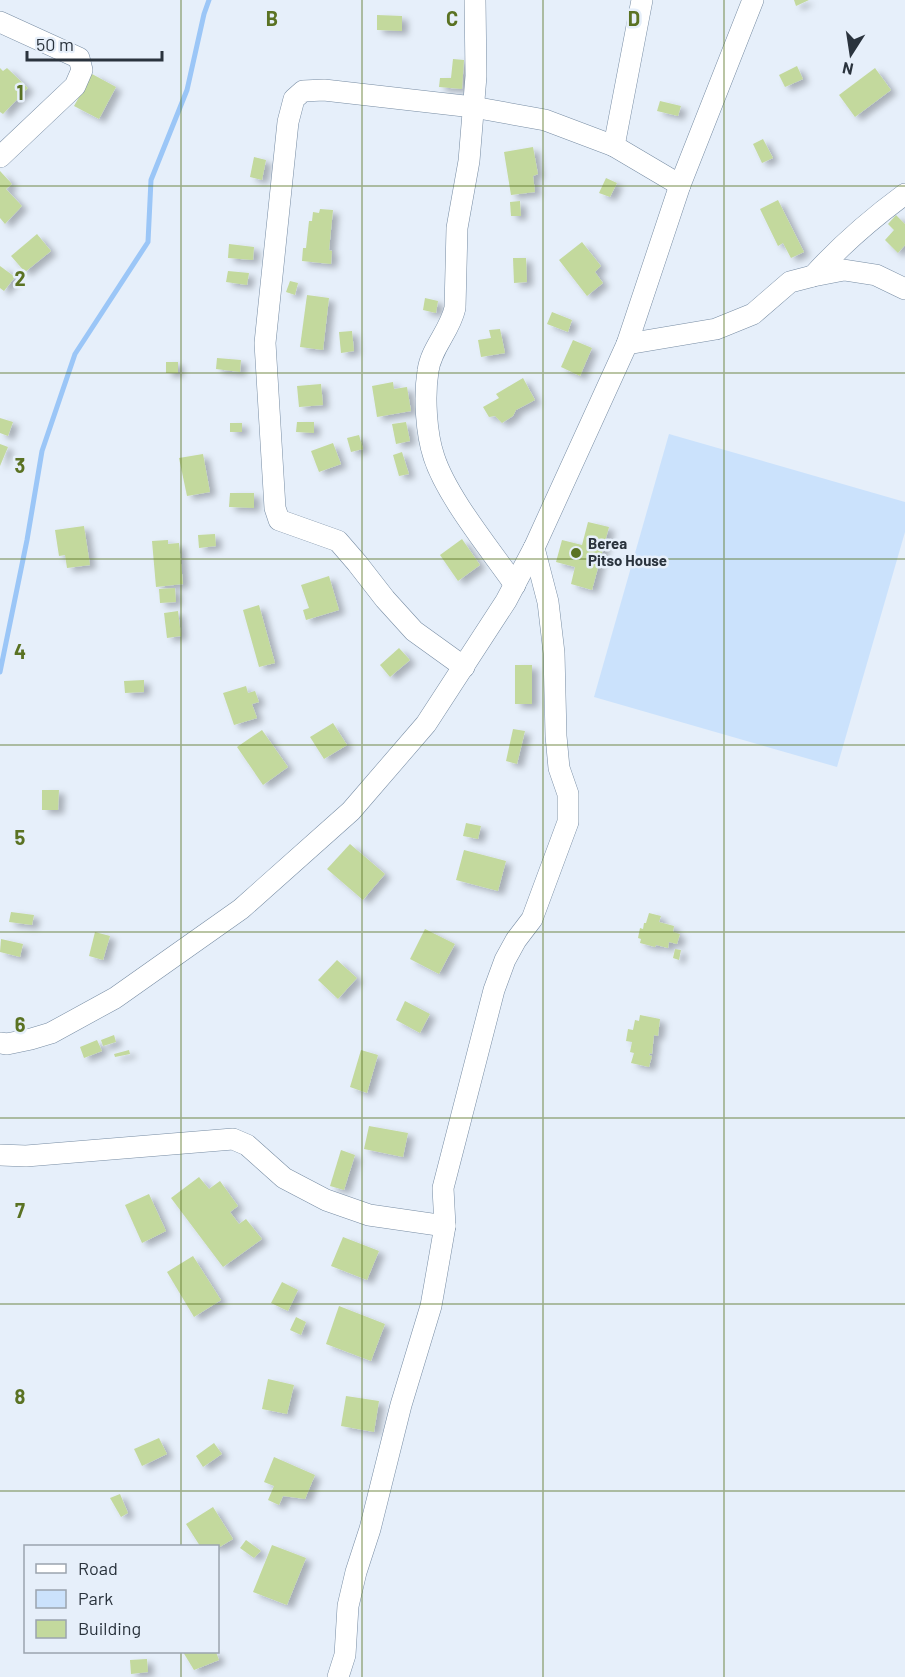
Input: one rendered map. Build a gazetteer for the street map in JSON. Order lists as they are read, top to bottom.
{
  "places": ["Berea Pitso House"],
  "legend": ["Road", "Park", "Building"],
  "scale_bar": "50 m",
  "north": "bottom",
  "grid": {
    "columns": ["B", "C", "D"],
    "rows": [
      "1",
      "2",
      "3",
      "4",
      "5",
      "6",
      "7",
      "8"
    ]
  }
}
